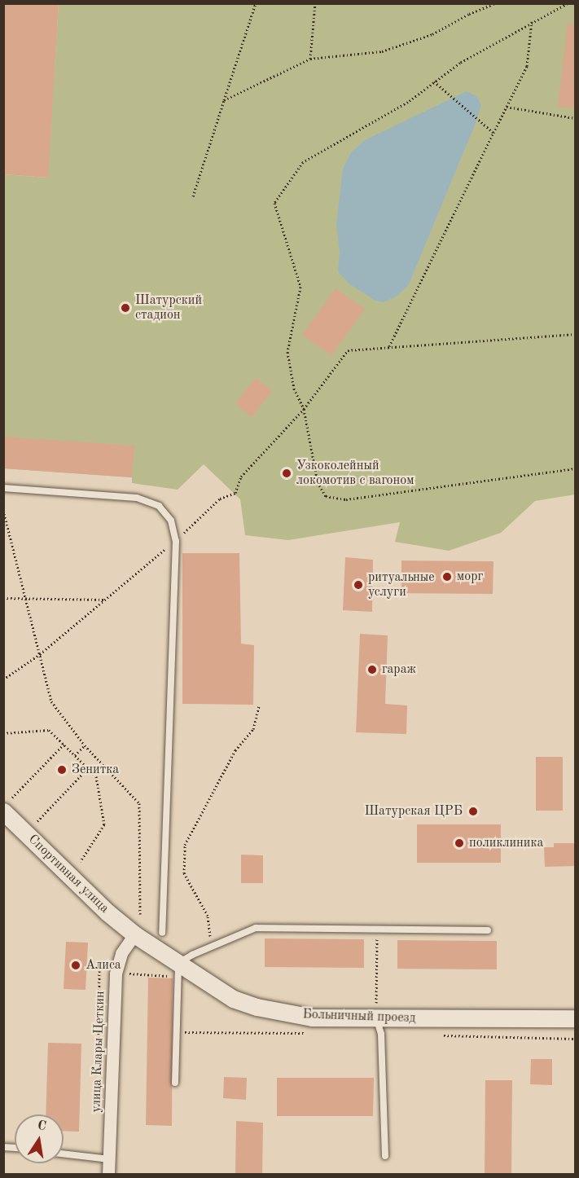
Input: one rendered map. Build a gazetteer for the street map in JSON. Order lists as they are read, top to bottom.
{
  "streets": {
    "street": ["Спортивная улица", "Больничный проезд", "улица Клары Цеткин"]
  },
  "crossings": [
    ["Спортивная улица", "Больничный проезд"],
    ["Спортивная улица", "улица Клары Цеткин"],
    ["Больничный проезд", "улица Клары Цеткин"]
  ],
  "places": [
    "Шатурский стадион",
    "Узкоколейный локомотив с вагоном",
    "морг",
    "ритуальные услуги",
    "гараж",
    "Зенитка",
    "Шатурская ЦРБ",
    "поликлиника",
    "Алиса"
  ],
  "north": "top"
}
